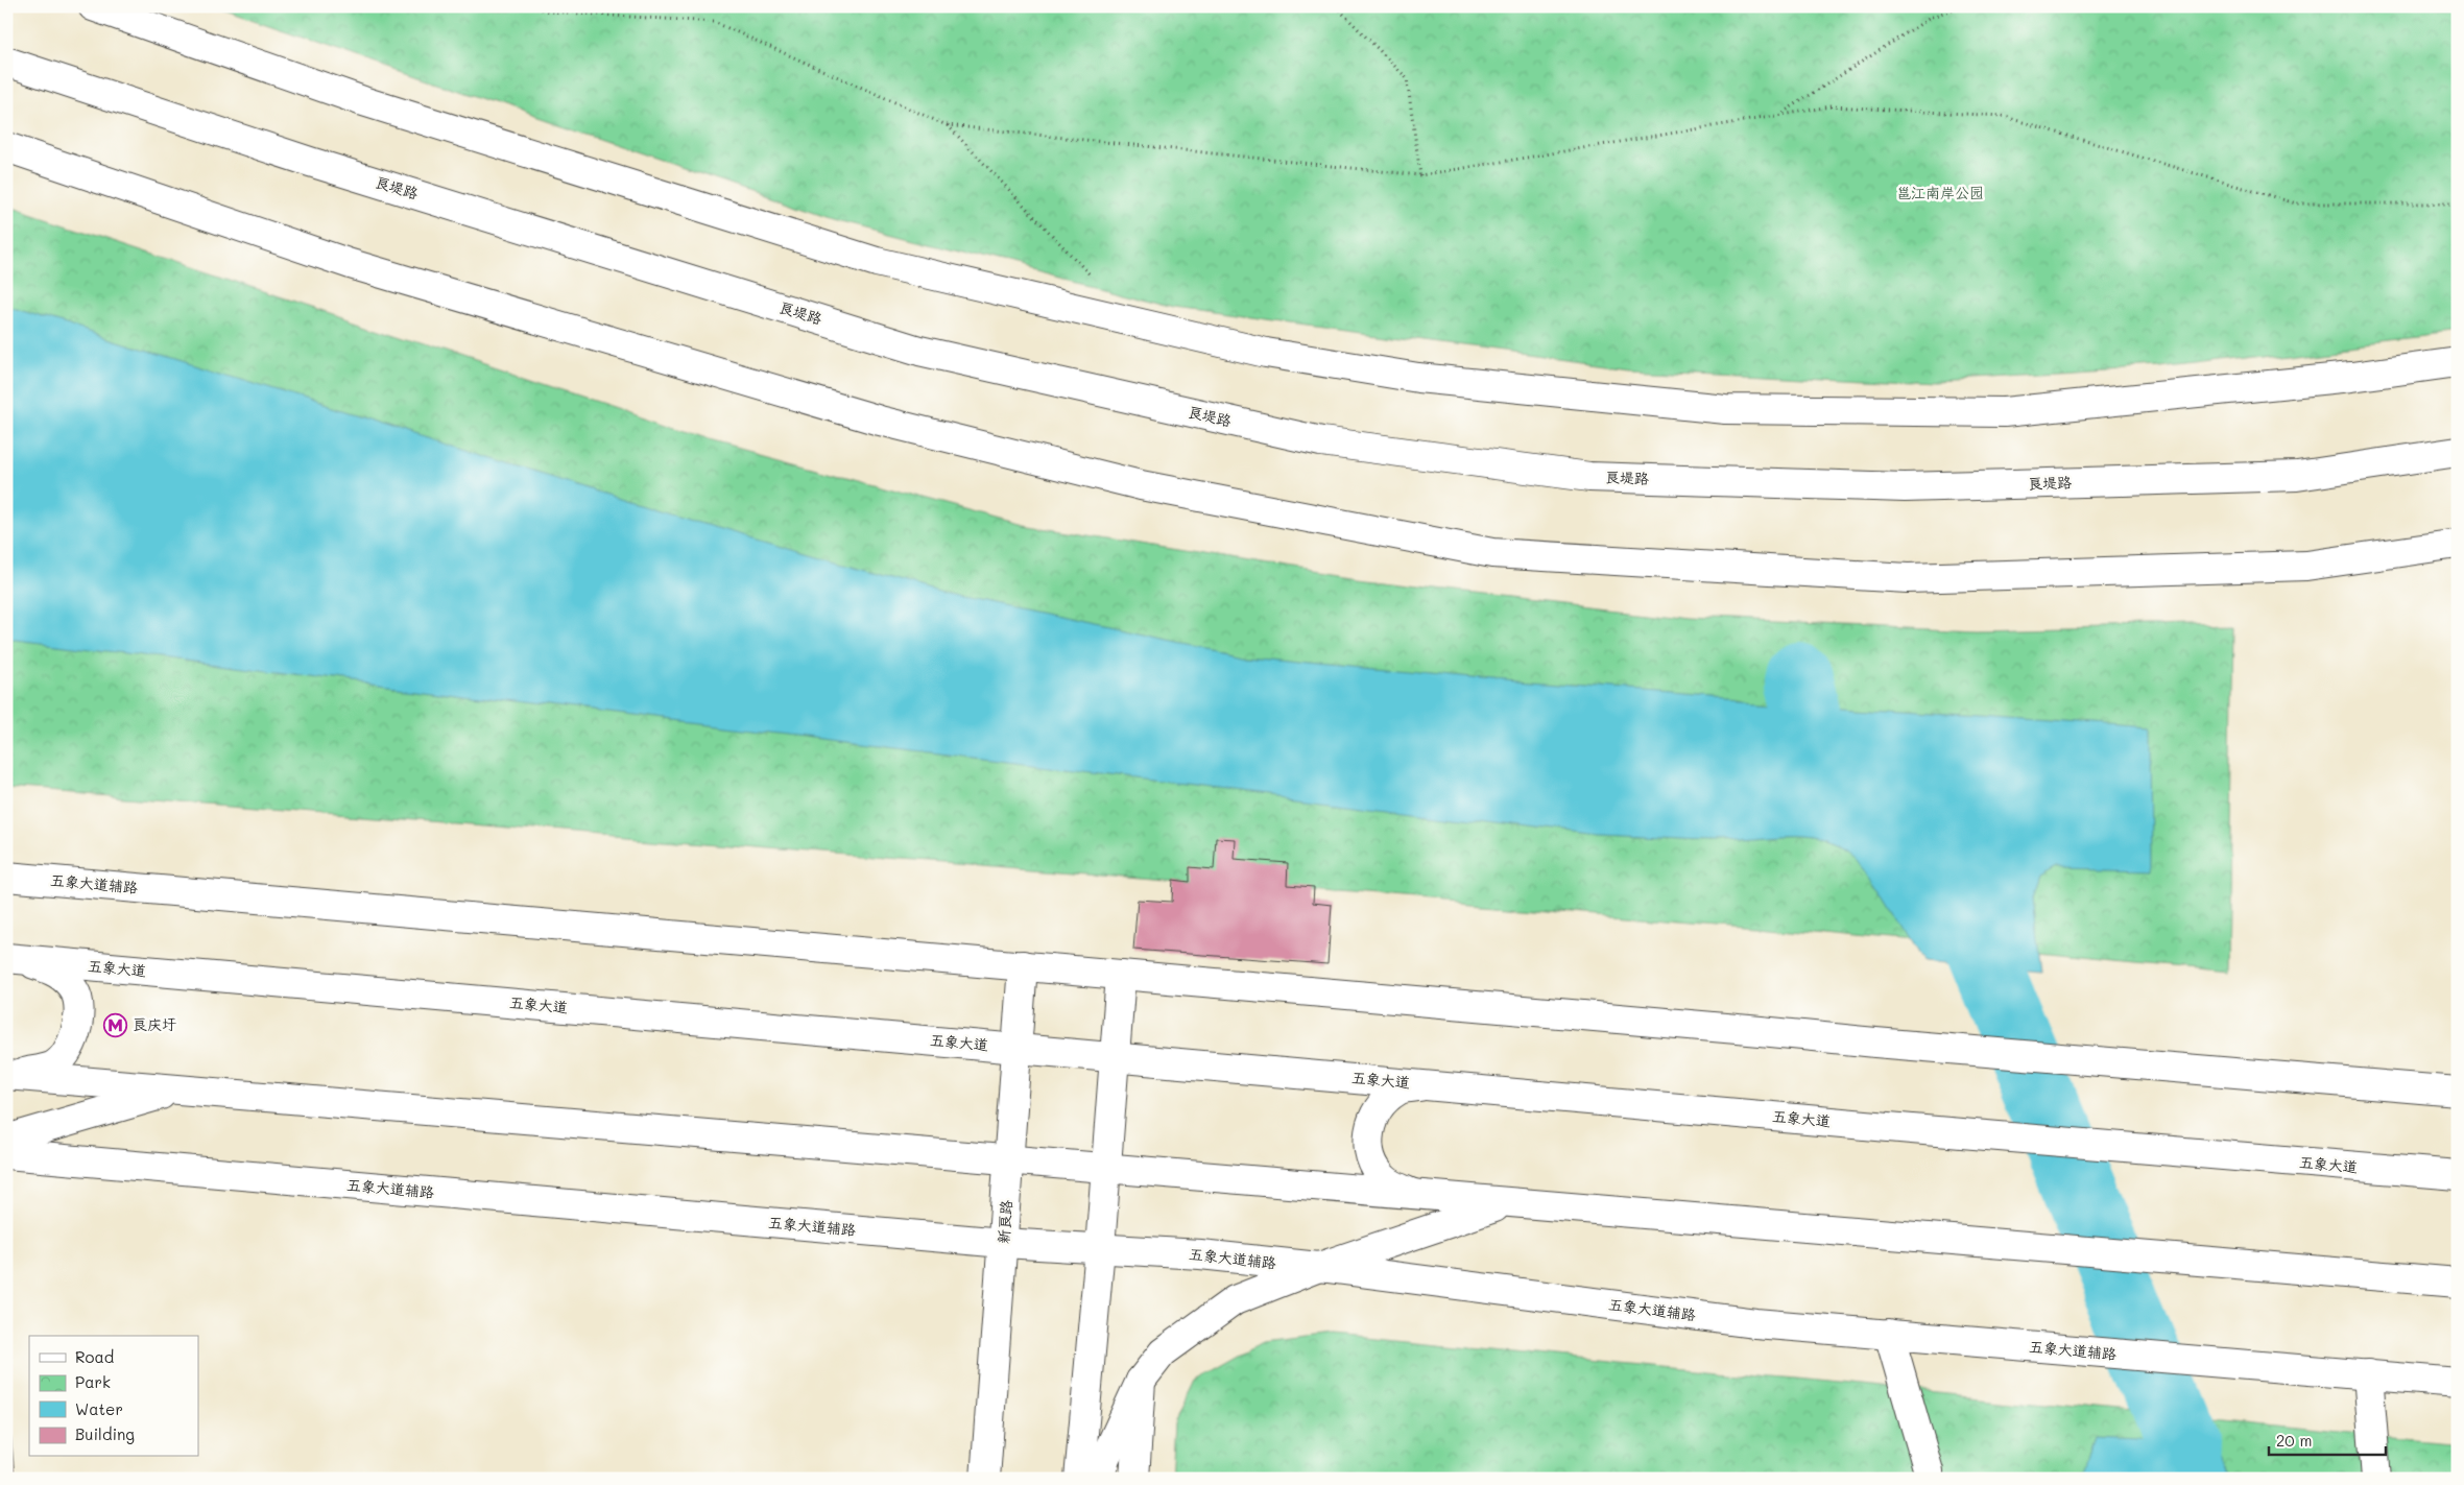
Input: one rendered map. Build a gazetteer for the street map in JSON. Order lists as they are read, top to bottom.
{
  "streets": {
    "main road": [
      "良堤路",
      "五象大道辅路",
      "五象大道",
      "新良路"
    ]
  },
  "crossings": [
    ["五象大道辅路", "新良路"],
    ["五象大道", "新良路"]
  ],
  "parks": ["邕江南岸公园"],
  "places": {
    "metro station": ["良庆圩"]
  },
  "legend": [
    "Road",
    "Park",
    "Water",
    "Building"
  ],
  "scale_bar": "20 m"
}
